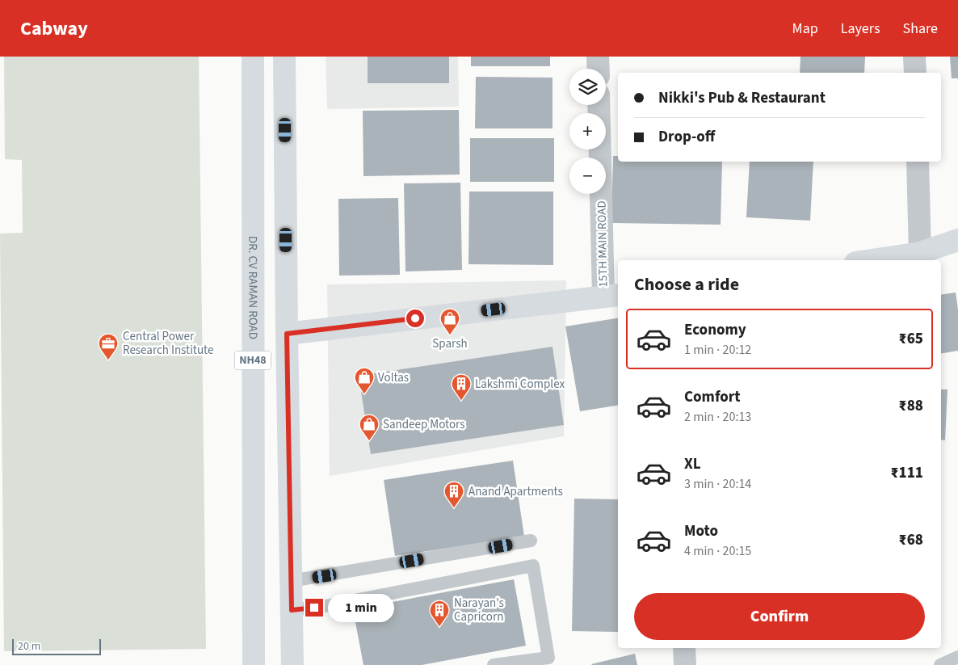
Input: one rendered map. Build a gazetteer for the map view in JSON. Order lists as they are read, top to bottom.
{
  "streets": {
    "main road": ["DR. CV RAMAN ROAD", "NH48"],
    "street": ["15TH MAIN ROAD"]
  },
  "places": {
    "shop": ["Sparsh", "Voltas", "Sandeep Motors"],
    "office": ["Central Power Research Institute"],
    "building": ["Lakshmi Complex", "Anand Apartments", "Narayan's Capricorn"]
  },
  "scale_bar": "20 m",
  "page": {
    "header": "Cabway",
    "nav": ["Map", "Layers", "Share"],
    "map_buttons": ["+", "−"],
    "banner": ["Nikki's Pub & Restaurant", "Drop-off"],
    "heading": "Choose a ride",
    "list": [
      {
        "name": "Economy",
        "note": "1 min · 20:12",
        "value": "₹65"
      },
      {
        "name": "Comfort",
        "note": "2 min · 20:13",
        "value": "₹88"
      },
      {
        "name": "XL",
        "note": "3 min · 20:14",
        "value": "₹111"
      },
      {
        "name": "Moto",
        "note": "4 min · 20:15",
        "value": "₹68"
      }
    ],
    "buttons": "Confirm",
    "bubble": "1 min",
    "scale": "20 m"
  }
}
